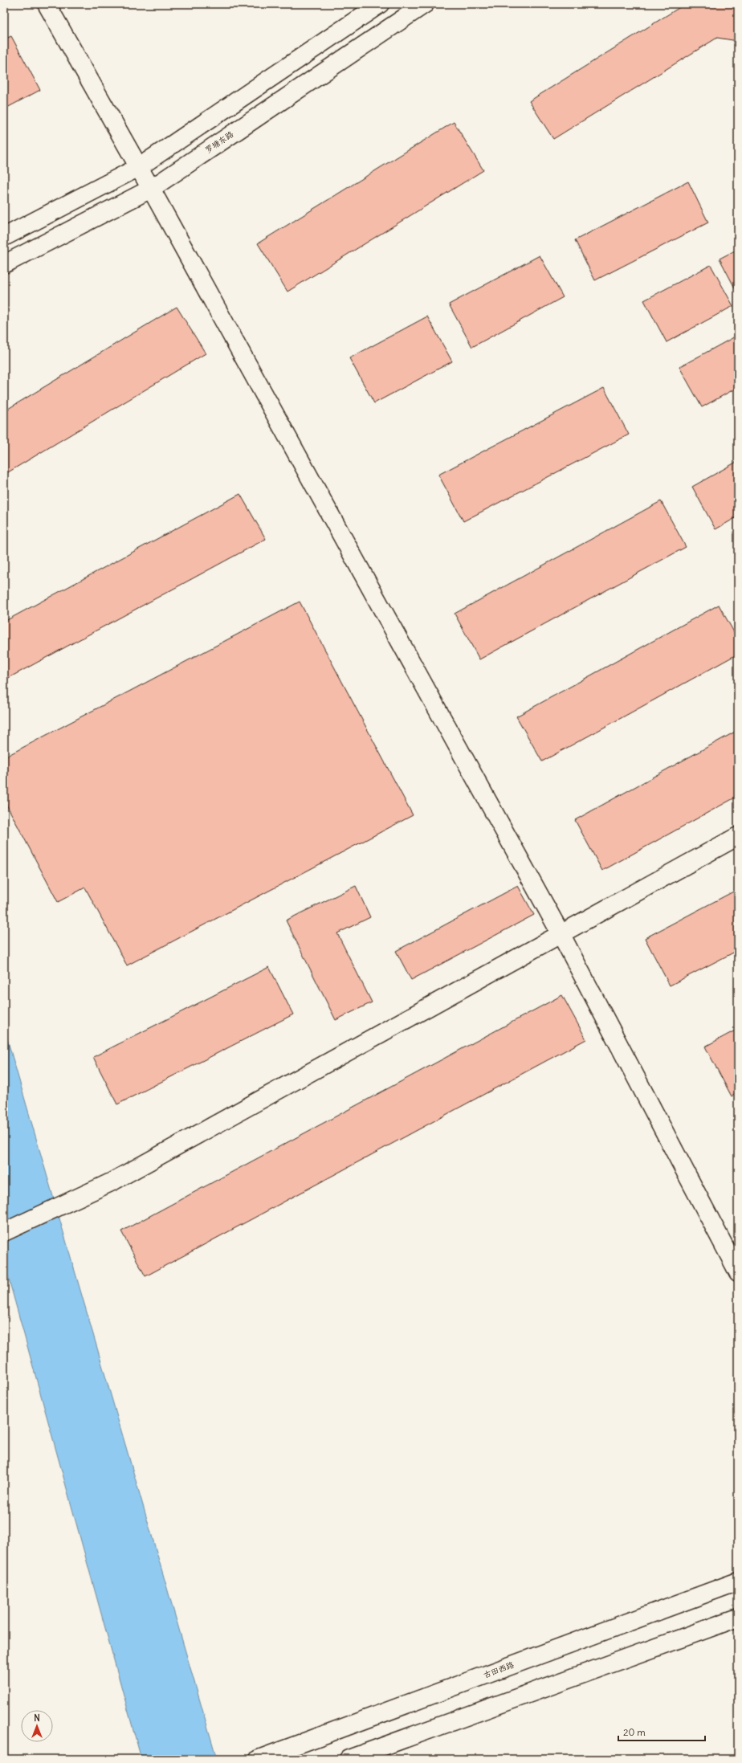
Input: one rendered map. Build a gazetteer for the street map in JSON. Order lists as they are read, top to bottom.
{
  "streets": {
    "street": ["罗塘东路", "古田西路"]
  },
  "scale_bar": "20 m",
  "north": "top"
}
